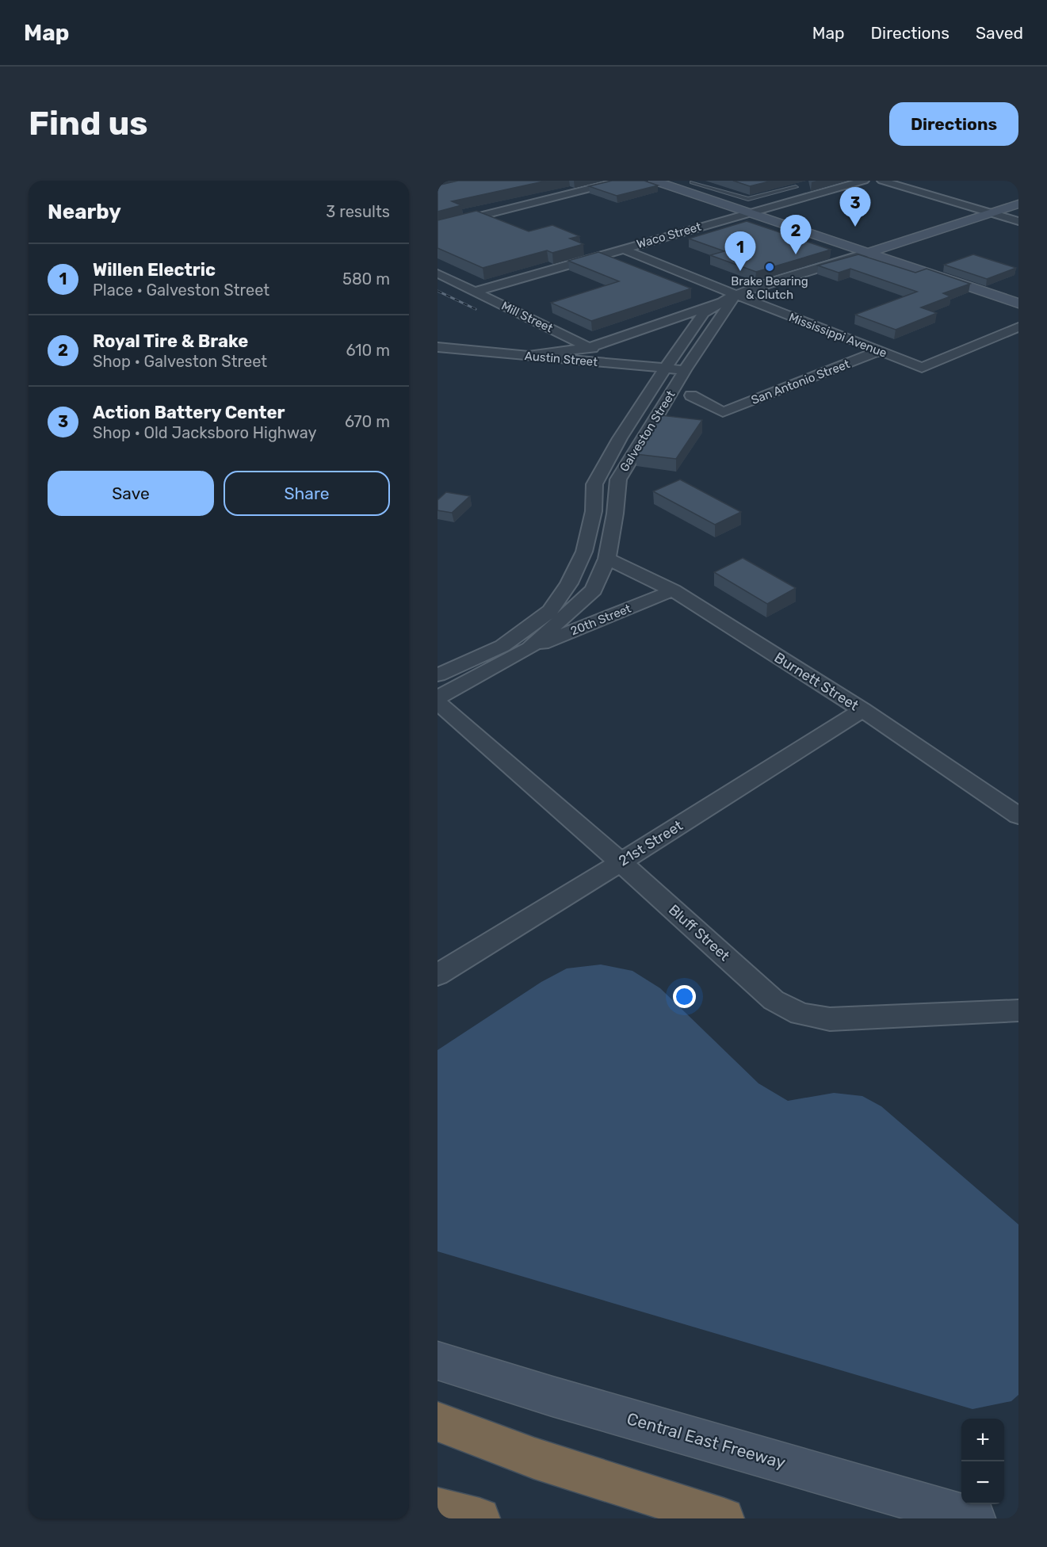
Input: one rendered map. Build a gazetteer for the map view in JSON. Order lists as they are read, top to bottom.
{
  "streets": {
    "main road": ["Galveston Street", "Central East Freeway"],
    "street": [
      "Waco Street",
      "Mill Street",
      "Mississippi Avenue",
      "Austin Street",
      "San Antonio Street",
      "20th Street",
      "Burnett Street",
      "21st Street",
      "Bluff Street"
    ]
  },
  "crossings": [
    ["Waco Street", "Mill Street"],
    ["Waco Street", "Mississippi Avenue"],
    ["Mill Street", "Austin Street"],
    ["Mill Street", "Galveston Street"],
    ["Mississippi Avenue", "San Antonio Street"],
    ["Mississippi Avenue", "Galveston Street"],
    ["Austin Street", "Galveston Street"],
    ["Galveston Street", "20th Street"],
    ["Galveston Street", "Burnett Street"],
    ["20th Street", "Burnett Street"],
    ["Burnett Street", "21st Street"],
    ["21st Street", "Bluff Street"]
  ],
  "places": ["Brake Bearing & Clutch"],
  "page": {
    "header": "Map",
    "nav": ["Map", "Directions", "Saved"],
    "buttons": [
      "Directions",
      ["Save", "Share"]
    ],
    "title": "Find us",
    "heading": ["Nearby", "3 results"],
    "pins": ["3", "2", "1"],
    "list": [
      {
        "mark": "1",
        "name": "Willen Electric",
        "note": "Place · Galveston Street",
        "value": "580 m"
      },
      {
        "mark": "2",
        "name": "Royal Tire & Brake",
        "note": "Shop · Galveston Street",
        "value": "610 m"
      },
      {
        "mark": "3",
        "name": "Action Battery Center",
        "note": "Shop · Old Jacksboro Highway",
        "value": "670 m"
      }
    ],
    "map_buttons": ["+", "−"]
  }
}
